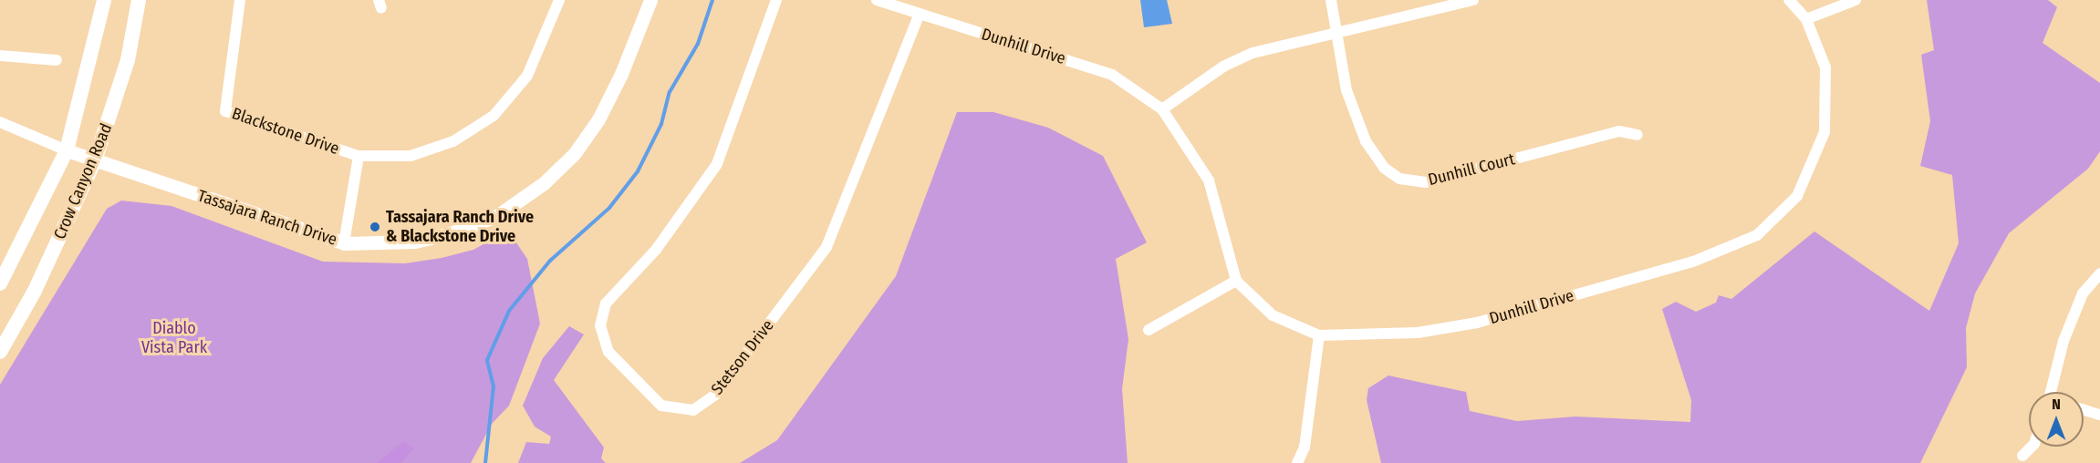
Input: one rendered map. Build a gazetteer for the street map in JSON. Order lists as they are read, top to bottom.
{
  "streets": {
    "main road": ["Crow Canyon Road"],
    "street": [
      "Dunhill Drive",
      "Blackstone Drive",
      "Dunhill Court",
      "Tassajara Ranch Drive",
      "Stetson Drive"
    ]
  },
  "crossings": [
    ["Dunhill Drive", "Stetson Drive"],
    ["Blackstone Drive", "Tassajara Ranch Drive"],
    ["Crow Canyon Road", "Tassajara Ranch Drive"]
  ],
  "parks": ["Diablo Vista Park"],
  "places": ["Tassajara Ranch Drive & Blackstone Drive"],
  "north": "top"
}
